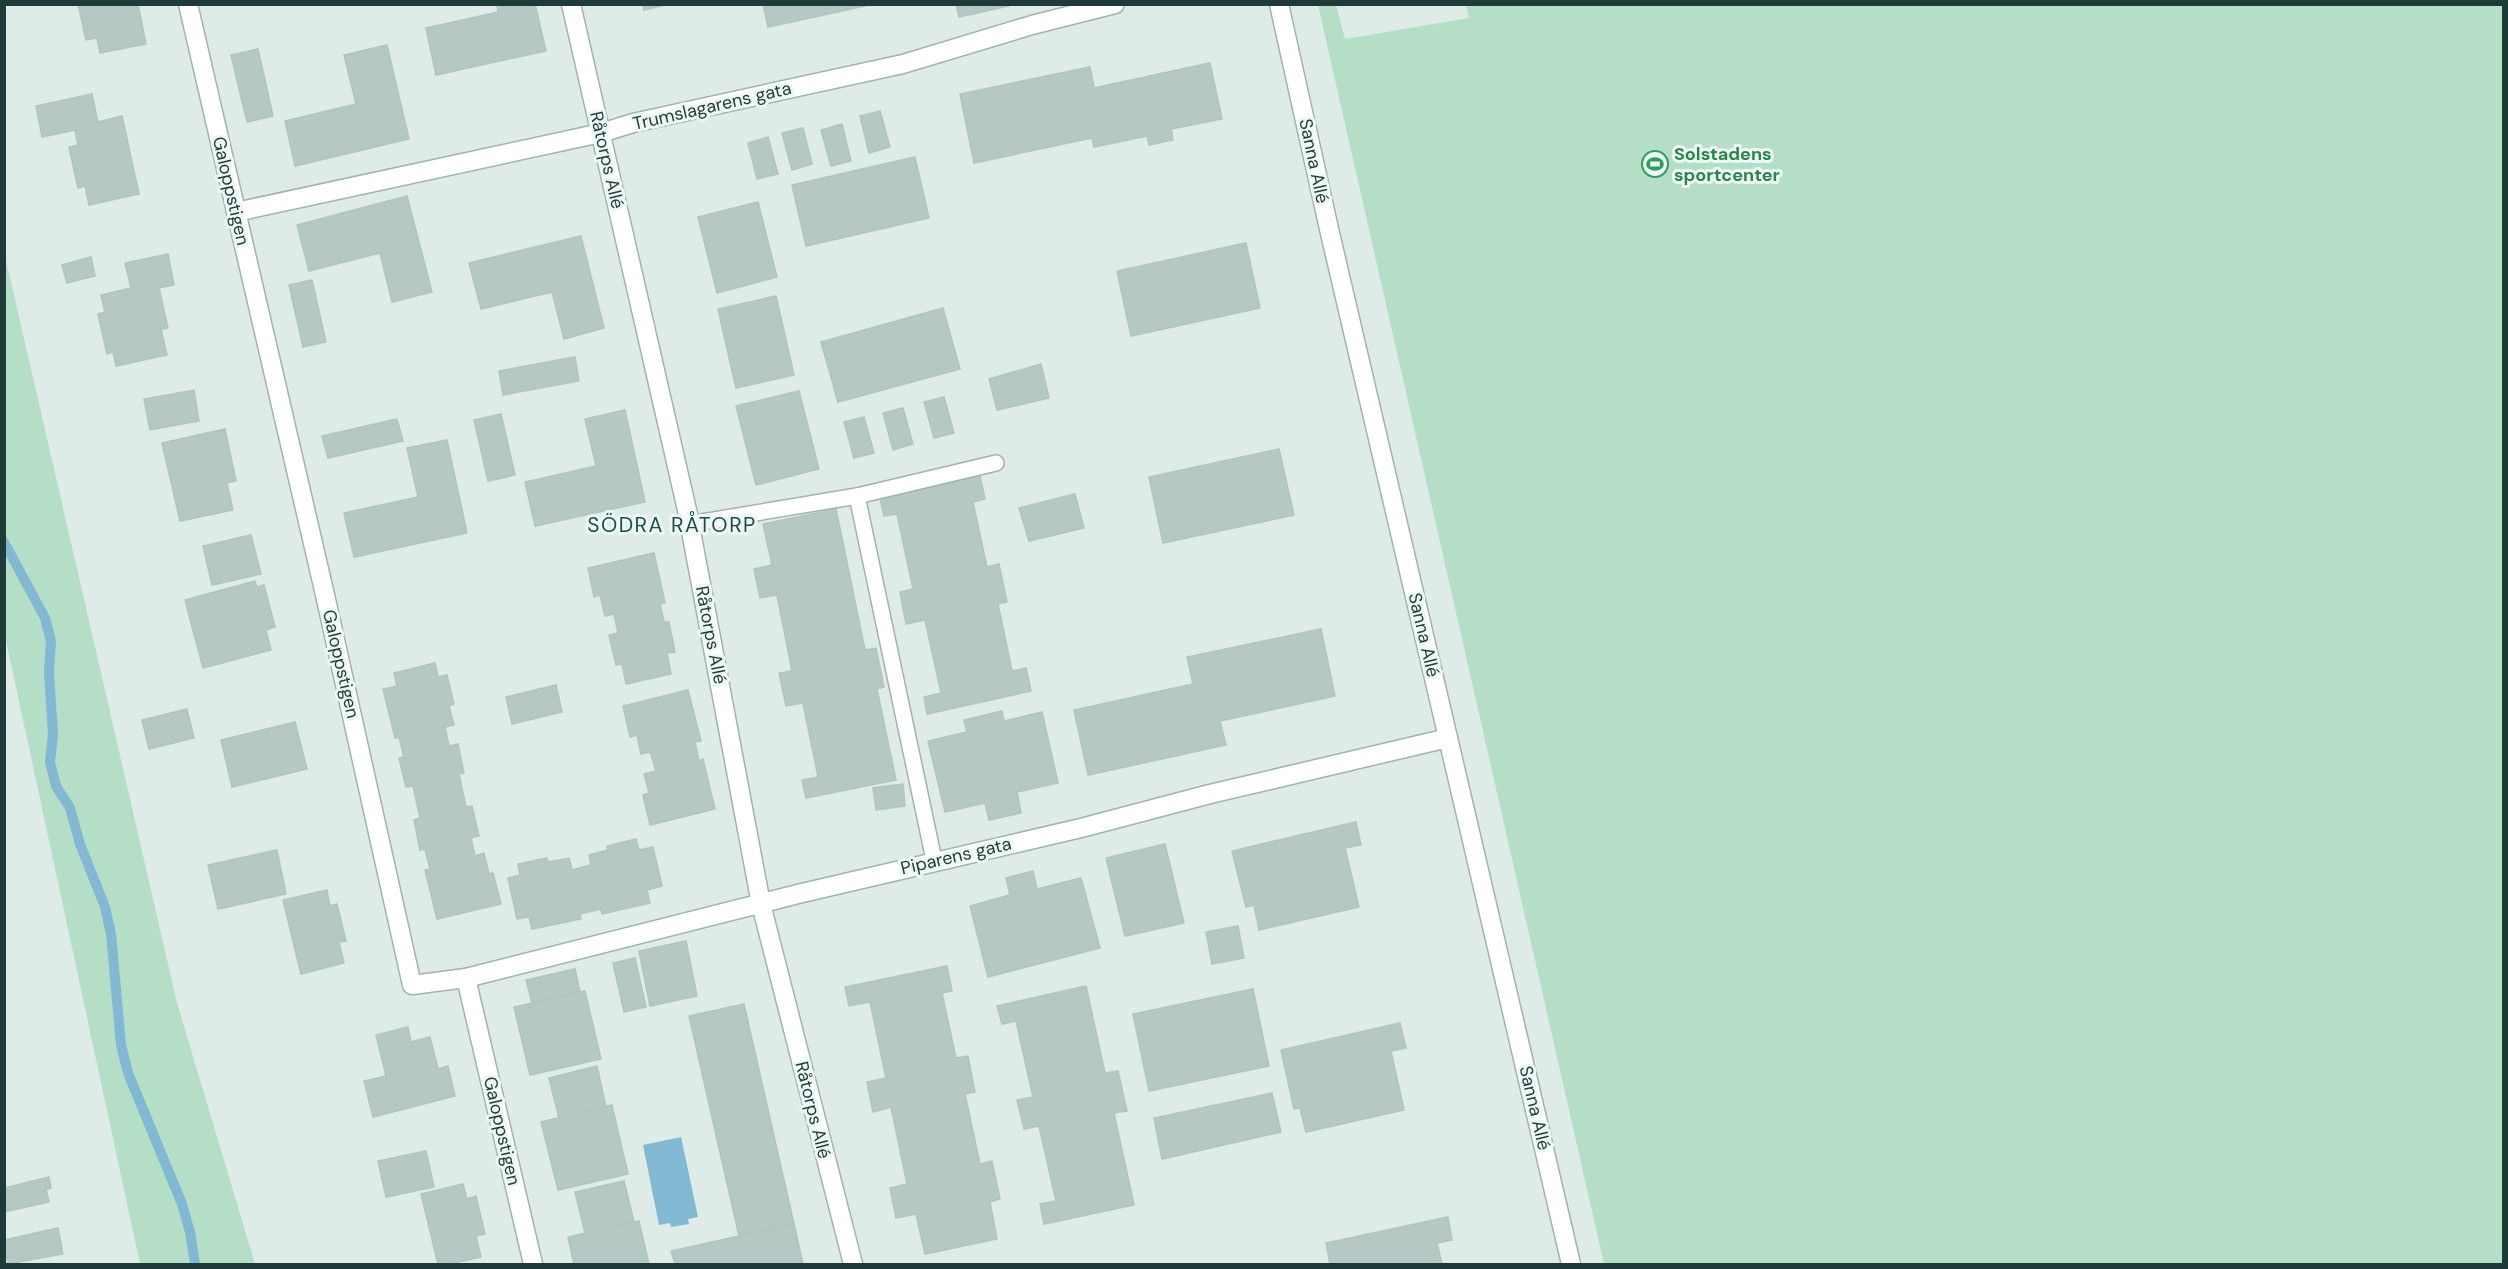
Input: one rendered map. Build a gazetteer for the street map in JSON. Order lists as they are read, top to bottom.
{
  "streets": {
    "street": [
      "Trumslagarens gata",
      "Råtorps Allé",
      "Sanna Allé",
      "Galoppstigen",
      "Piparens gata"
    ]
  },
  "crossings": [
    ["Trumslagarens gata", "Råtorps Allé"],
    ["Trumslagarens gata", "Galoppstigen"],
    ["Råtorps Allé", "Piparens gata"],
    ["Sanna Allé", "Piparens gata"],
    ["Galoppstigen", "Piparens gata"]
  ],
  "districts": ["SÖDRA RÅTORP"],
  "places": {
    "sports": ["Solstadens sportcenter"]
  }
}
